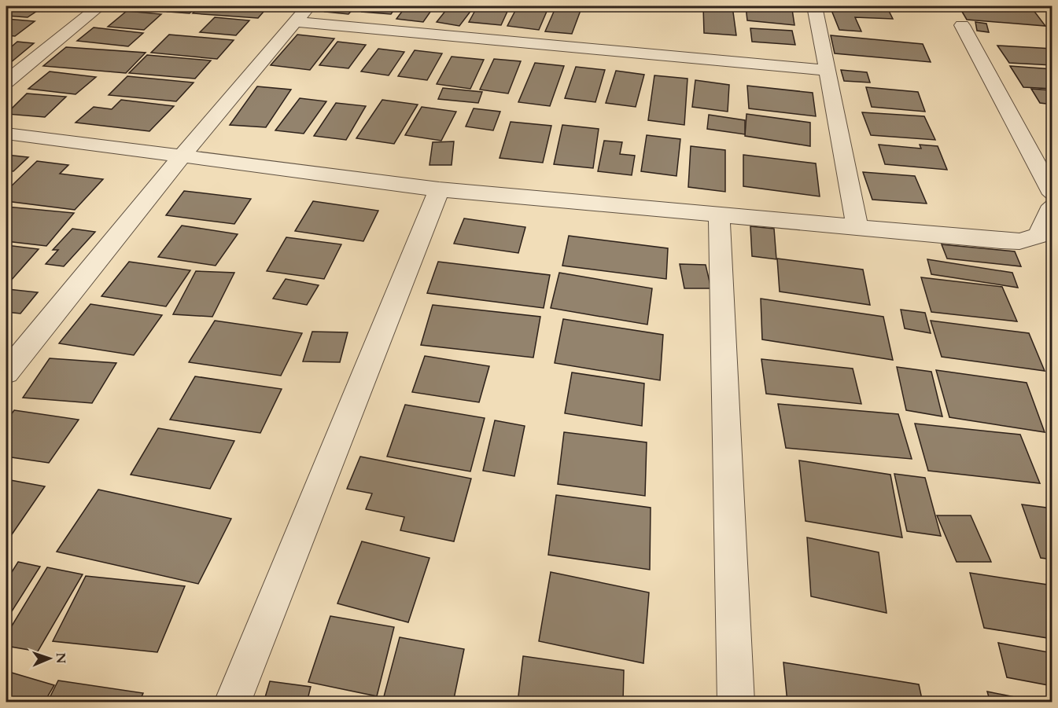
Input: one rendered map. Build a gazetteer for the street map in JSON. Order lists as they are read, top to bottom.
{
  "north": "right"
}
